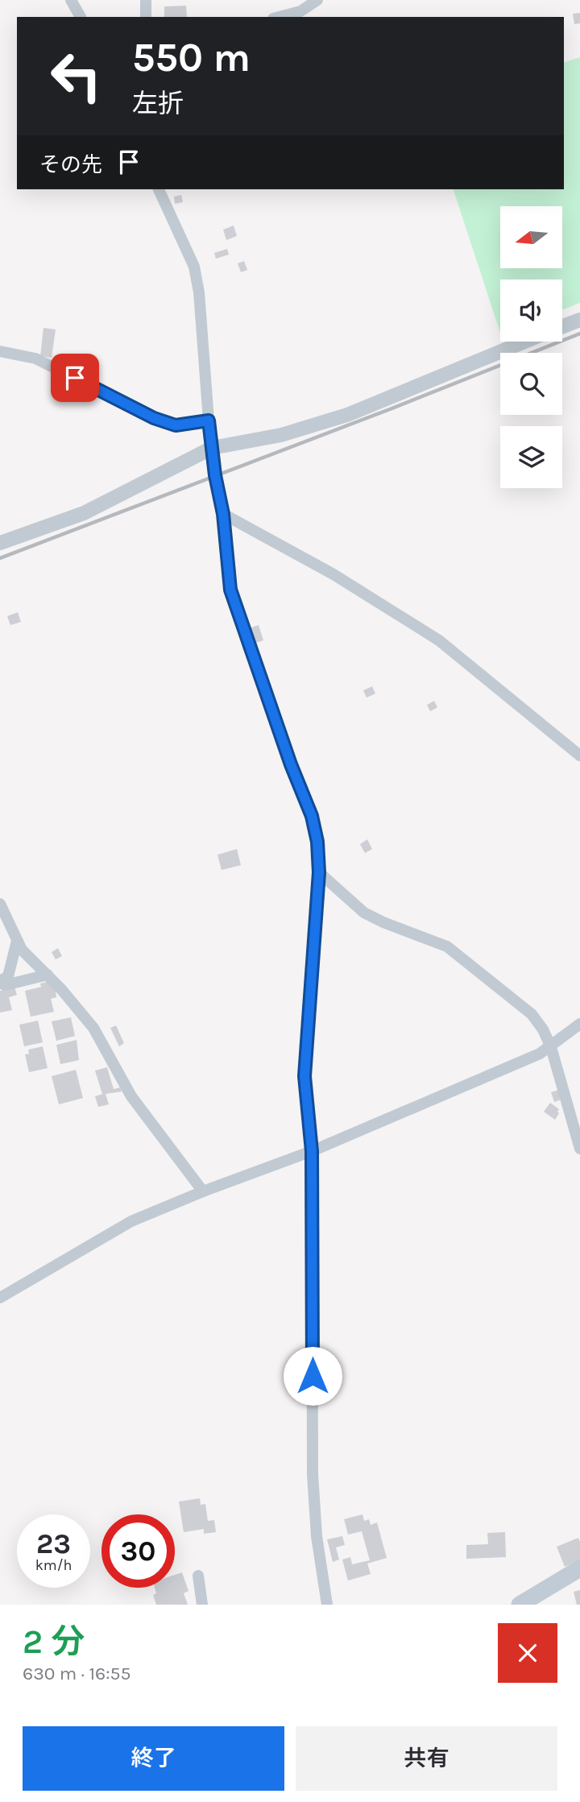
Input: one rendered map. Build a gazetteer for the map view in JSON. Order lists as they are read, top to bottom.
{
  "north": "left",
  "page": {
    "turn": ["550 m", "左折"],
    "then": "その先",
    "speed": "23 km/h",
    "limit": "30",
    "heading": ["2 分", "630 m · 16:55"],
    "buttons": ["終了", "共有"]
  }
}
